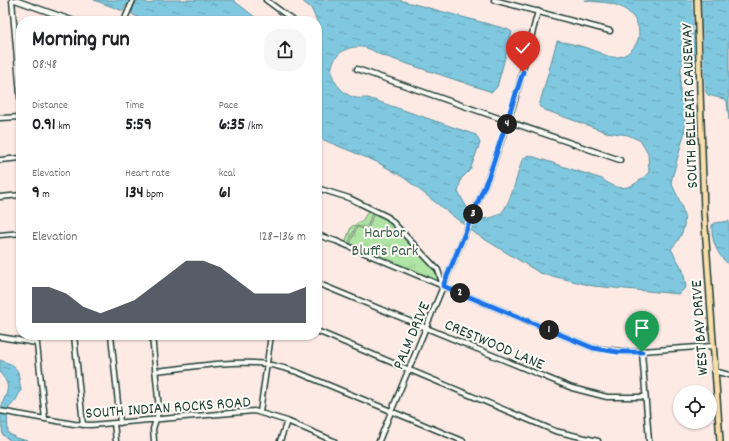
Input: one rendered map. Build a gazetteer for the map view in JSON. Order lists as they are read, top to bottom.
{
  "streets": {
    "main road": ["SOUTH BELLEAIR CAUSEWAY", "WEST BAY DRIVE"],
    "street": ["PALM DRIVE", "CRESTWOOD LANE", "SOUTH INDIAN ROCKS ROAD"]
  },
  "crossings": [
    ["SOUTH BELLEAIR CAUSEWAY", "WEST BAY DRIVE"],
    ["PALM DRIVE", "CRESTWOOD LANE"]
  ],
  "parks": ["Harbor Bluffs Park"],
  "page": {
    "heading": ["Morning run", "08:48"],
    "stats": [
      ["Distance", "0.91 km"],
      ["Time", "5:59"],
      ["Pace", "6:35 /km"],
      ["Elevation", "9 m"],
      ["Heart rate", "134 bpm"],
      ["kcal", "61"]
    ],
    "pins": [
      "4",
      "3",
      "2",
      "1"
    ],
    "chart": ["Elevation", "128–136 m"]
  }
}
